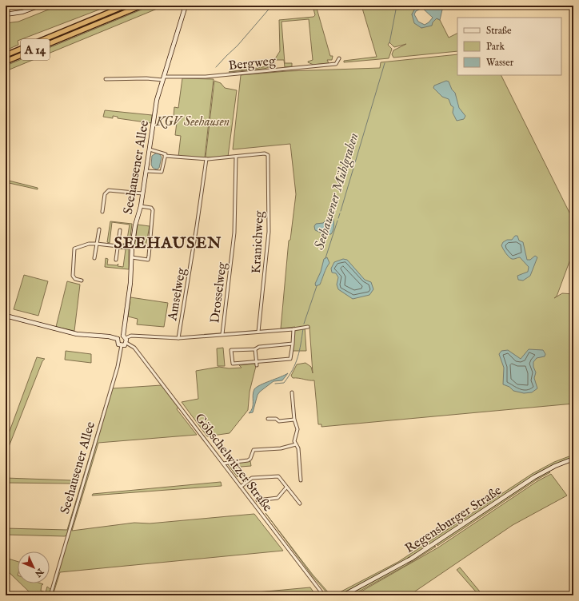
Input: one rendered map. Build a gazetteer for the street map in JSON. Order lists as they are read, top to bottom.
{
  "streets": {
    "highway": ["A 14"],
    "street": [
      "Bergweg",
      "Seehausener Allee",
      "Kranichweg",
      "Drosselweg",
      "Amselweg",
      "Göbschelwitzer Straße",
      "Regensburger Straße"
    ]
  },
  "crossings": [
    ["Bergweg", "Seehausener Allee"],
    ["Seehausener Allee", "Göbschelwitzer Straße"],
    ["Kranichweg", "Drosselweg"]
  ],
  "districts": ["SEEHAUSEN"],
  "water": ["Seehausener Mühlgraben"],
  "parks": ["KGV Seehausen"],
  "legend": ["Straße", "Park", "Wasser"],
  "north": "bottom right"
}
